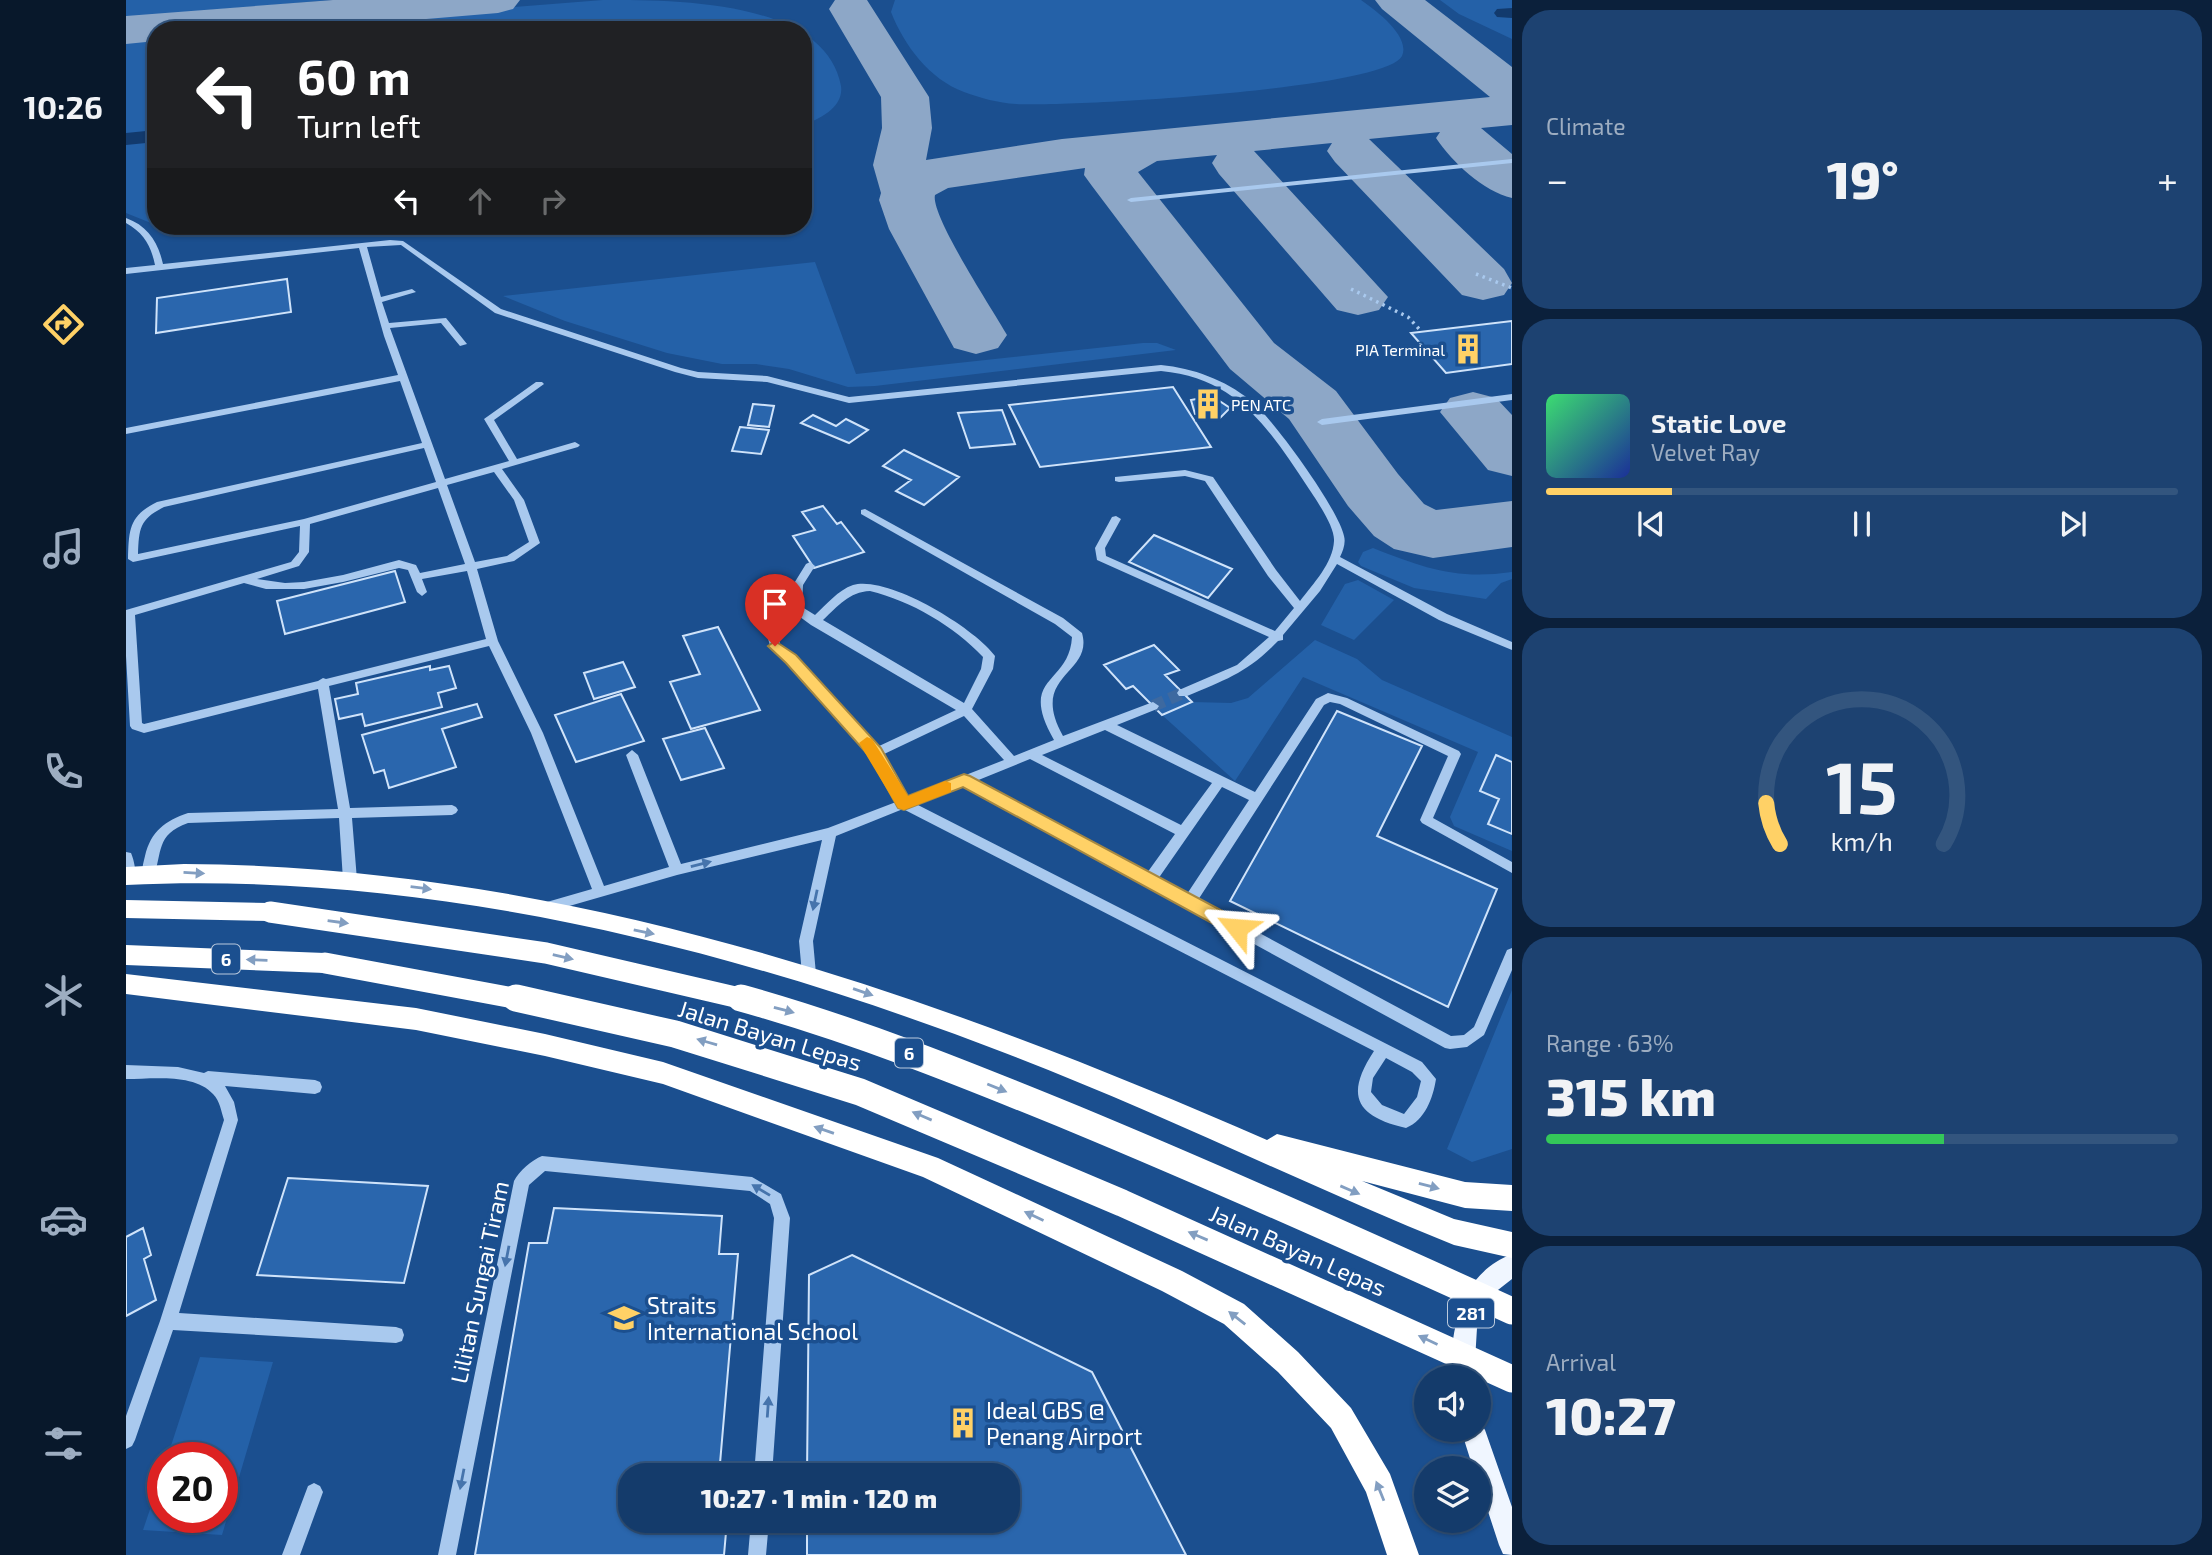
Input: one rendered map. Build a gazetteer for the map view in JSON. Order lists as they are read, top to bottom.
{
  "streets": {
    "highway": ["6", "Jalan Bayan Lepas"],
    "main road": ["281"],
    "street": ["Lilitan Sungai Tiram"]
  },
  "places": {
    "building": ["PIA Terminal", "PEN ATC", "Ideal GBS @ Penang Airport"],
    "school or university": ["Straits International School"]
  },
  "page": {
    "tabs": "10:26",
    "tile": [
      "Climate",
      ["Range · 63%", "315 km"],
      ["Arrival", "10:27"]
    ],
    "turn": ["60 m", "Turn left"],
    "heat": ["−", "19°", "+"],
    "song": ["Static Love", "Velvet Ray"],
    "limit": "20",
    "trip": "10:27 · 1 min · 120 m",
    "gauge": ["15", "km/h"]
  }
}
